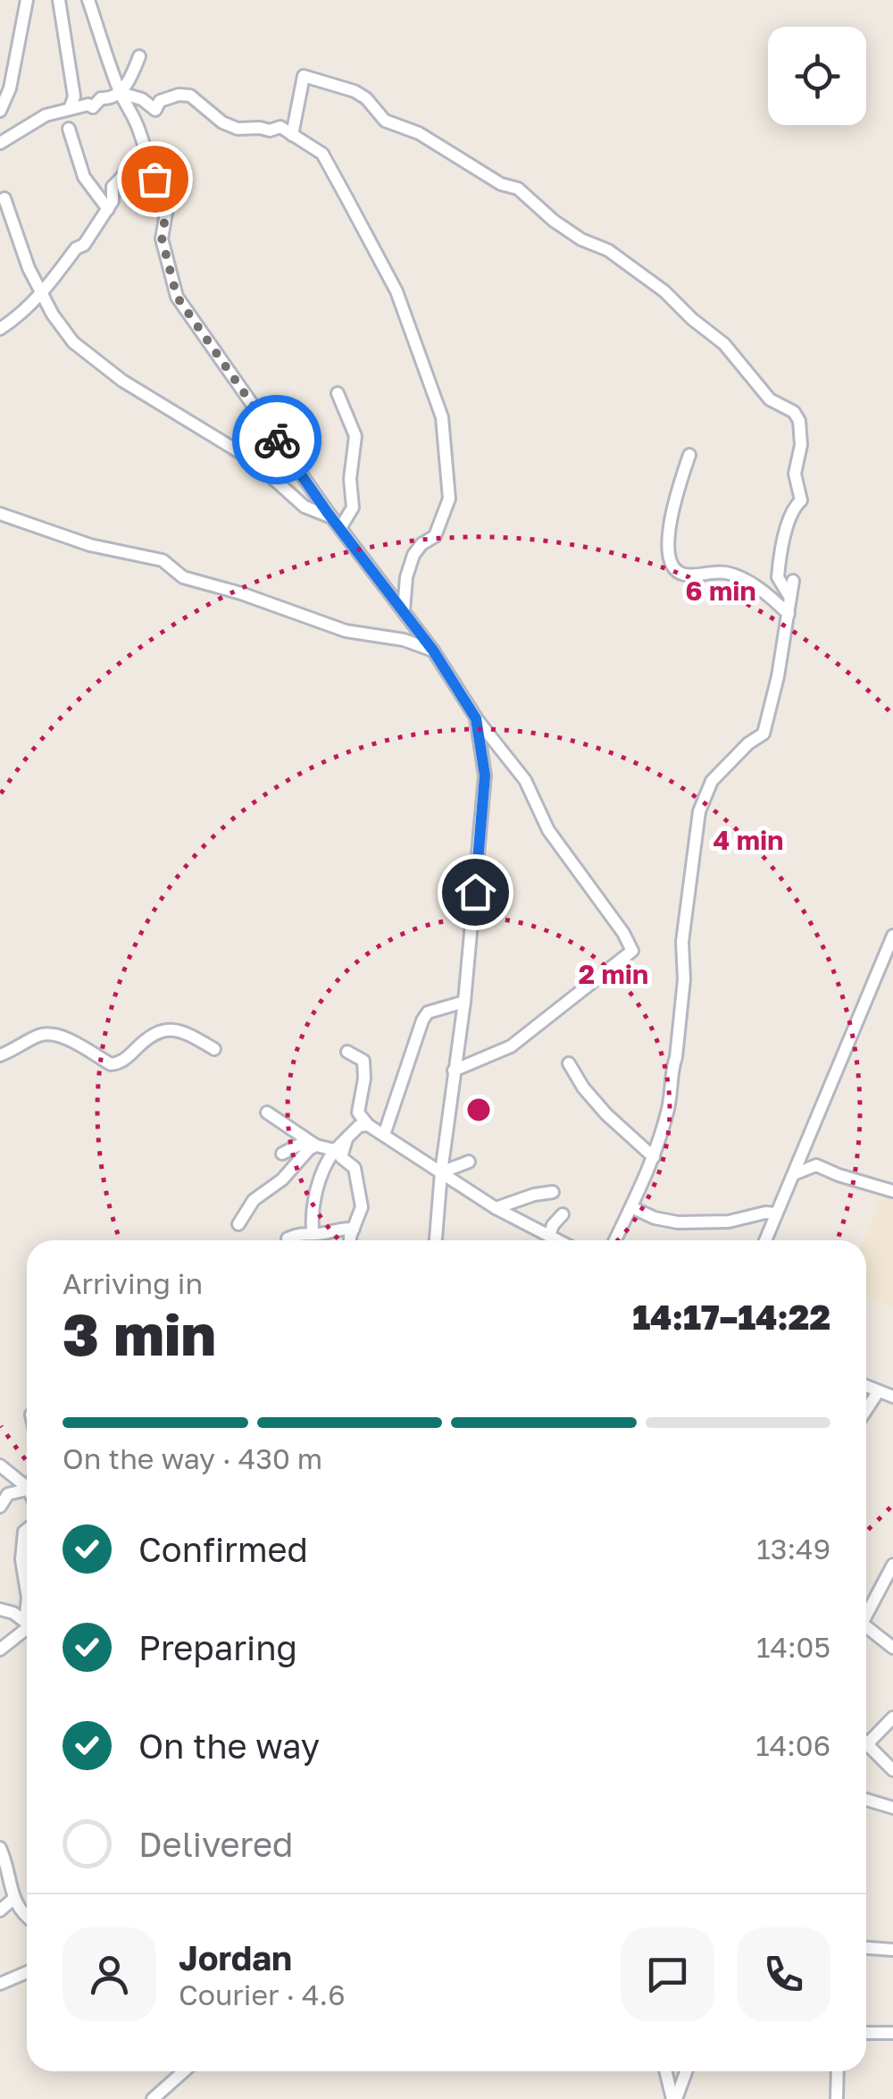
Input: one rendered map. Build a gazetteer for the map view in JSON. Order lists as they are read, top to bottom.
{
  "page": {
    "heading": ["3 min", "Arriving in", "14:17–14:22"],
    "panel": ["Jordan", "Courier · 4.6"],
    "bar": "On the way · 430 m",
    "list": [
      ["Confirmed", "13:49"],
      ["Preparing", "14:05"],
      ["On the way", "14:06"],
      "Delivered"
    ]
  },
  "rings": ["6 min", "4 min", "2 min"]
}
